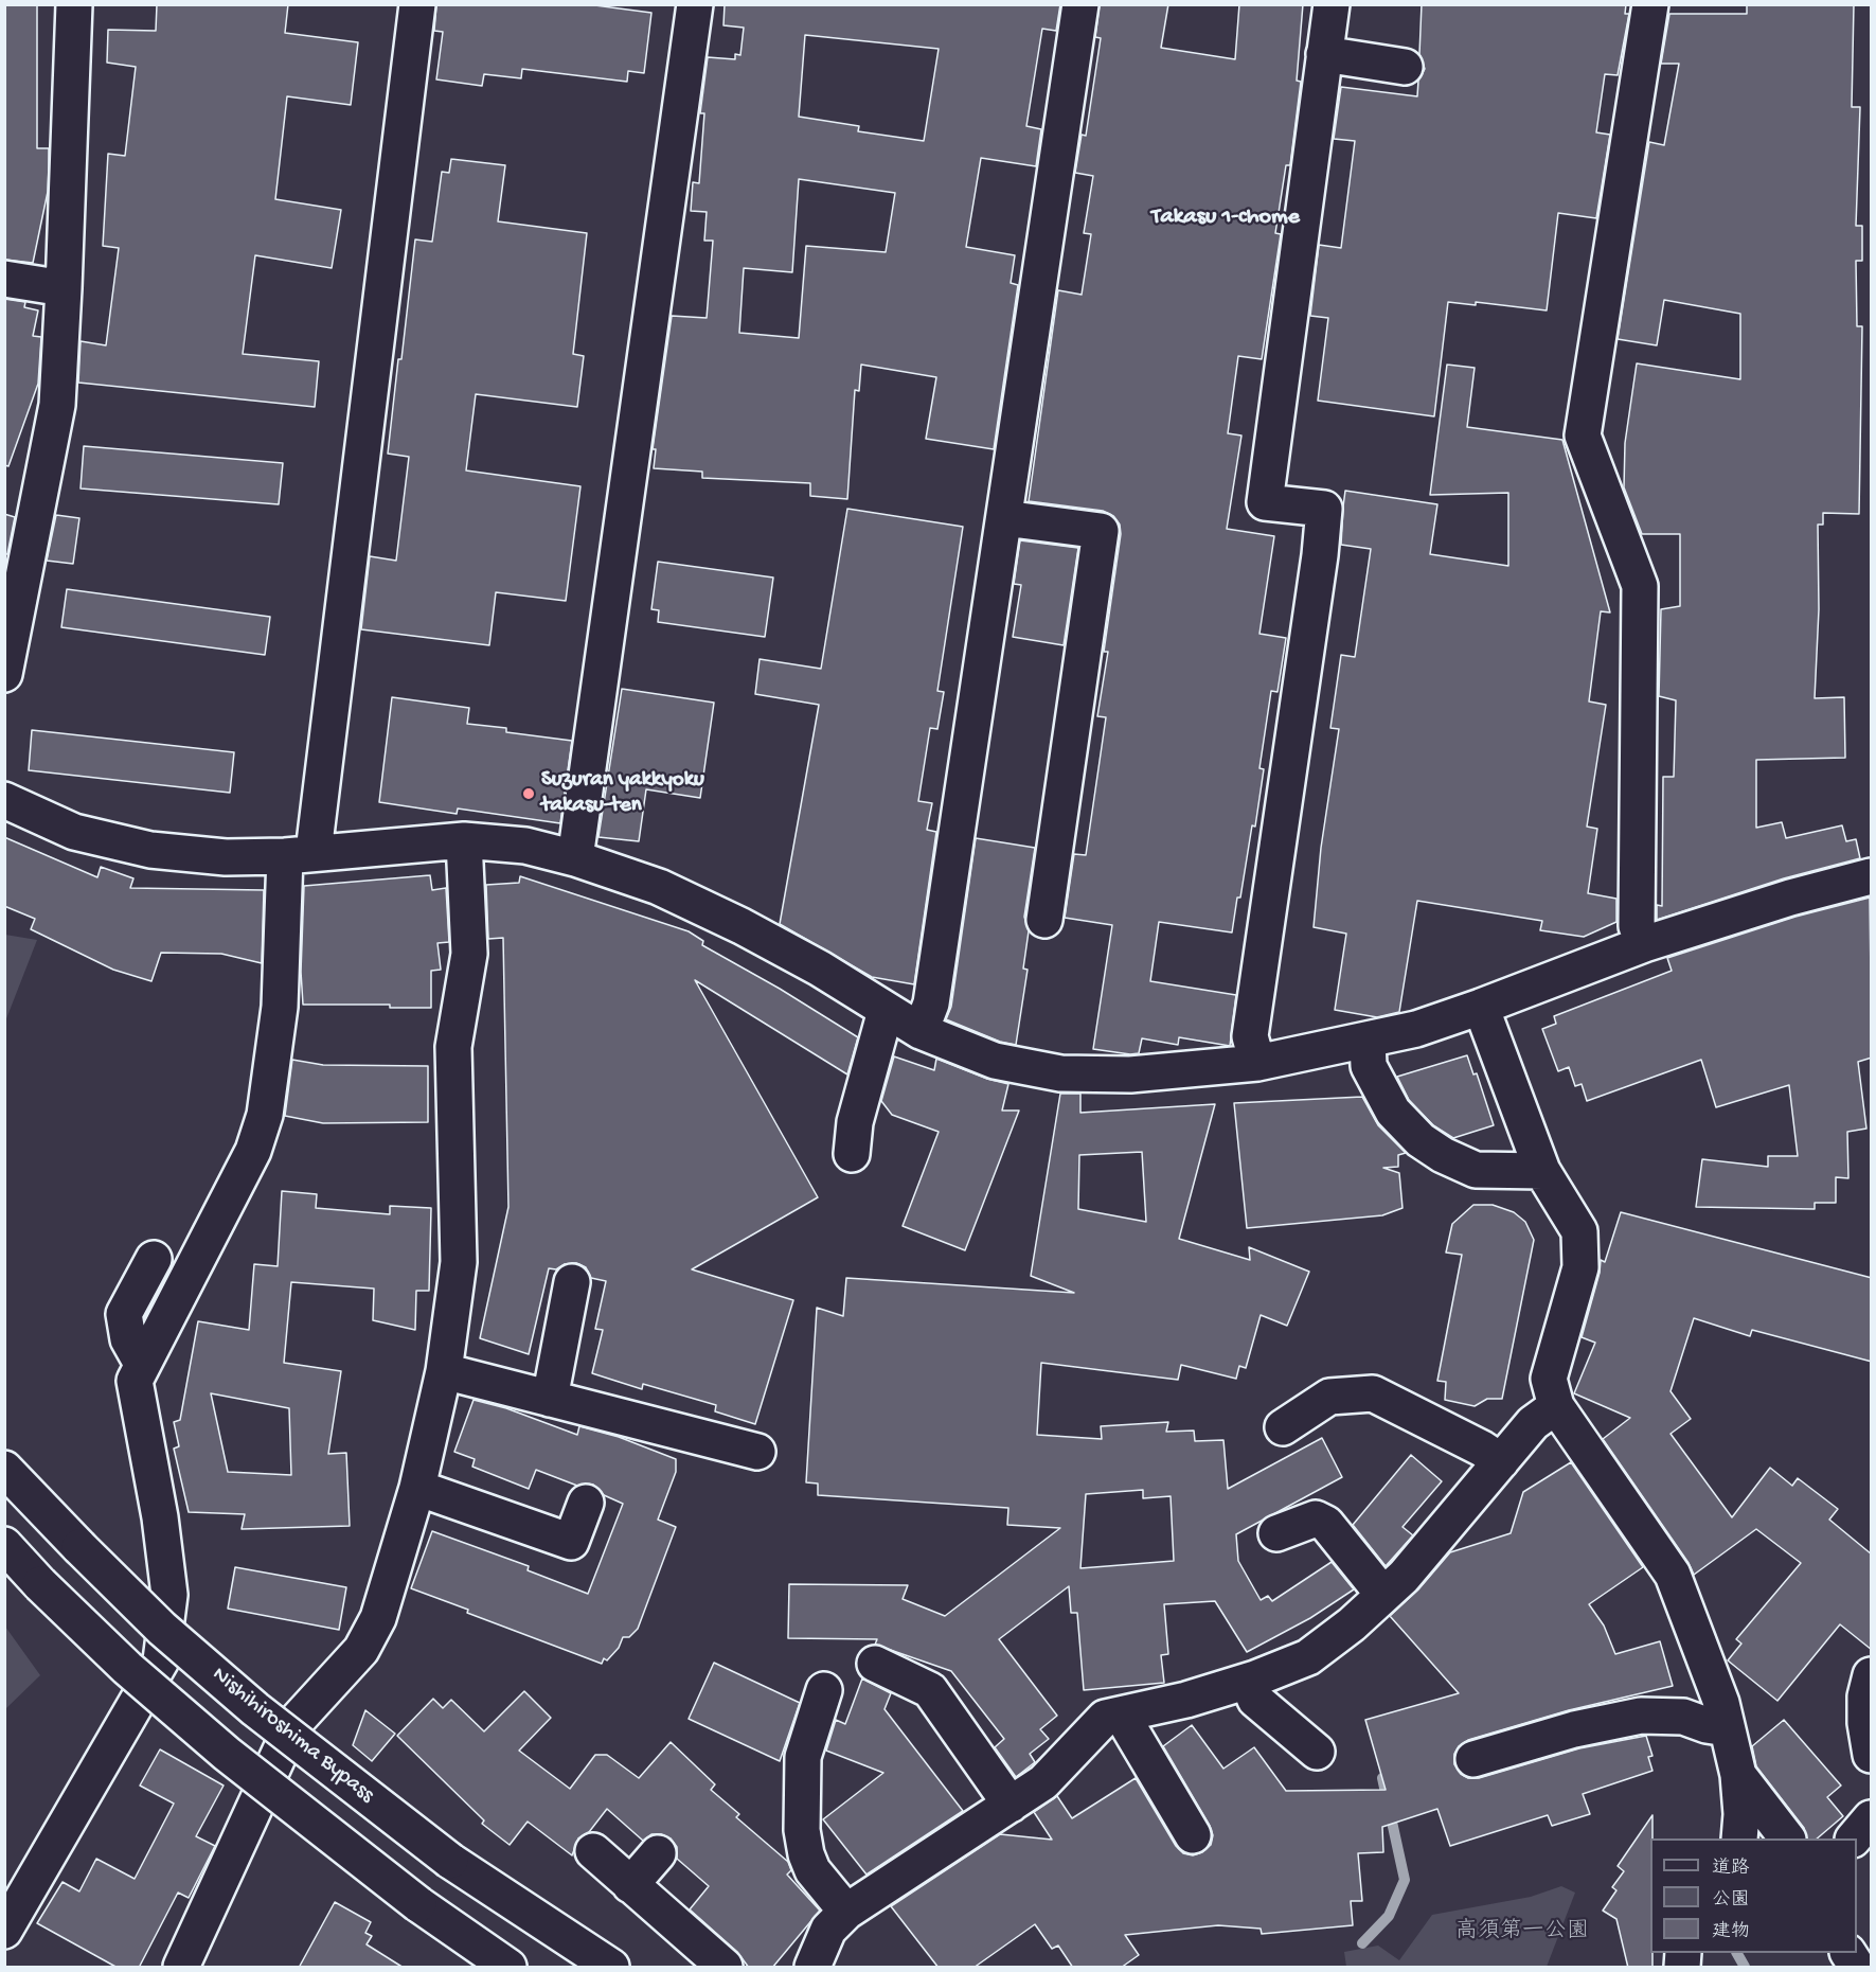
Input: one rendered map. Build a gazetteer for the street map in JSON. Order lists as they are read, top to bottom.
{
  "streets": {
    "main road": ["Nishihiroshima Bypass"]
  },
  "districts": ["Takasu 1-chome"],
  "parks": ["高須第一公園"],
  "places": ["Suzuran yakkyoku takasu-ten"],
  "legend": ["道路", "公園", "建物"]
}
